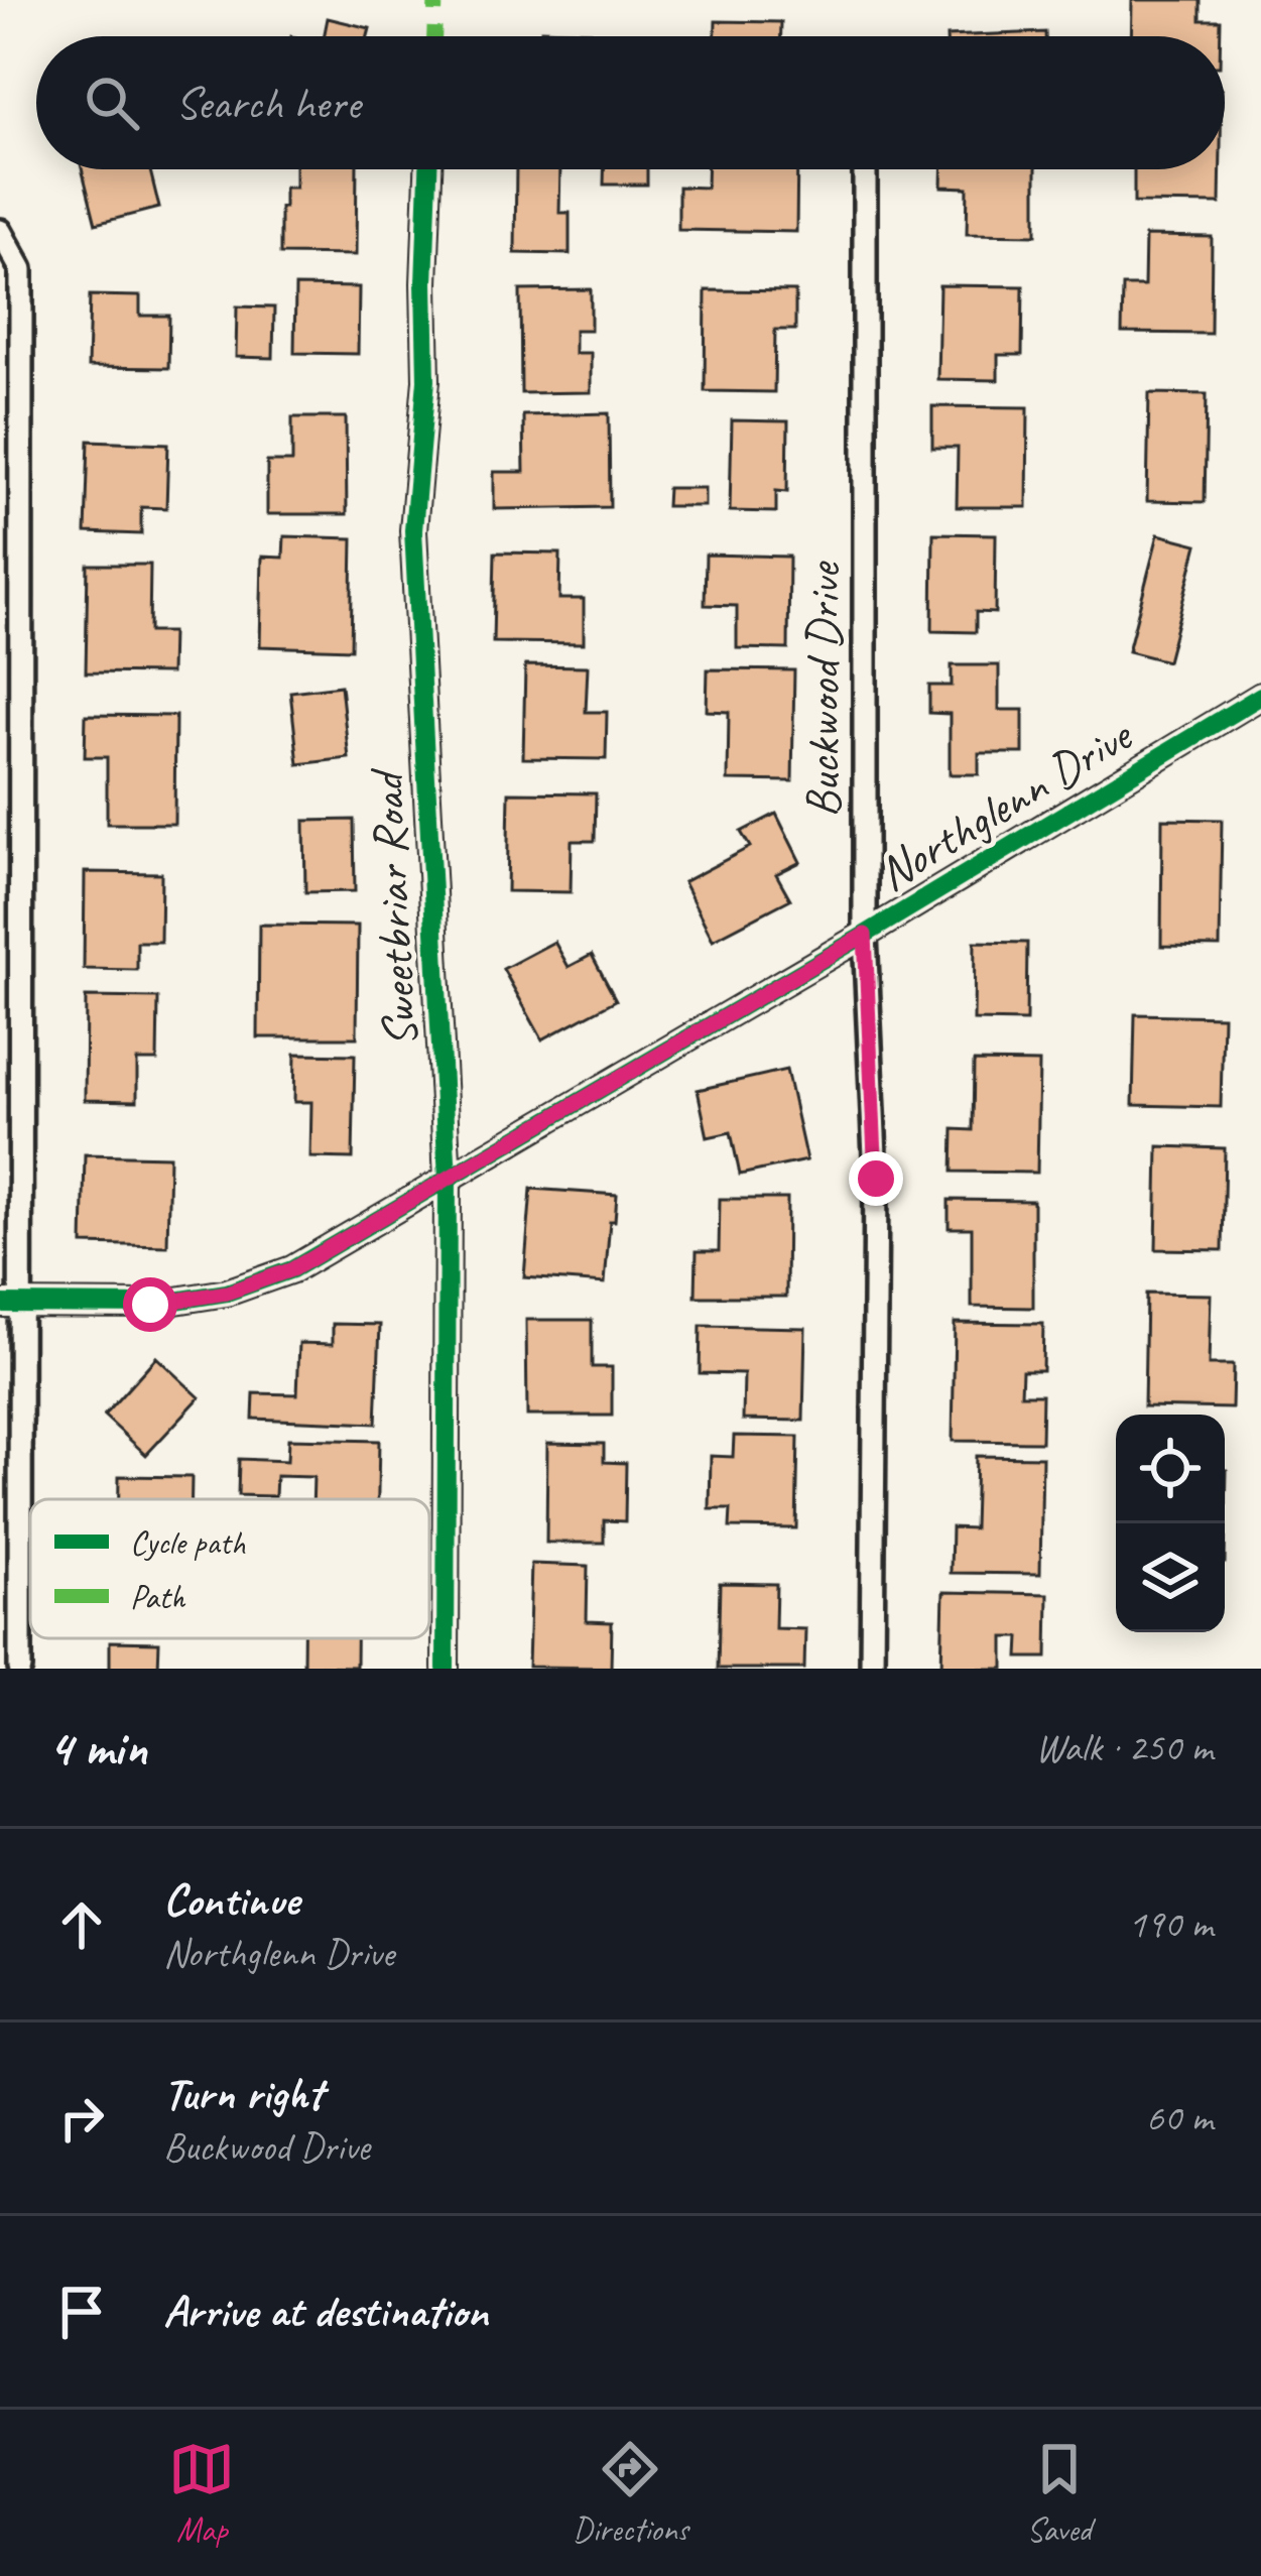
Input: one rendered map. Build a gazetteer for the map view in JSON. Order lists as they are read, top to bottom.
{
  "streets": {
    "street": ["Buckwood Drive", "Northglenn Drive", "Sweetbriar Road"]
  },
  "crossings": [
    ["Buckwood Drive", "Northglenn Drive"],
    ["Northglenn Drive", "Sweetbriar Road"]
  ],
  "legend": ["Cycle path", "Path"],
  "page": {
    "search": "Search here",
    "heading": ["4 min", "Walk · 250 m"],
    "list": [
      ["Continue", "Northglenn Drive", "190 m"],
      ["Turn right", "Buckwood Drive", "60 m"],
      "Arrive at destination"
    ],
    "nav": ["Map", "Directions", "Saved"]
  }
}
